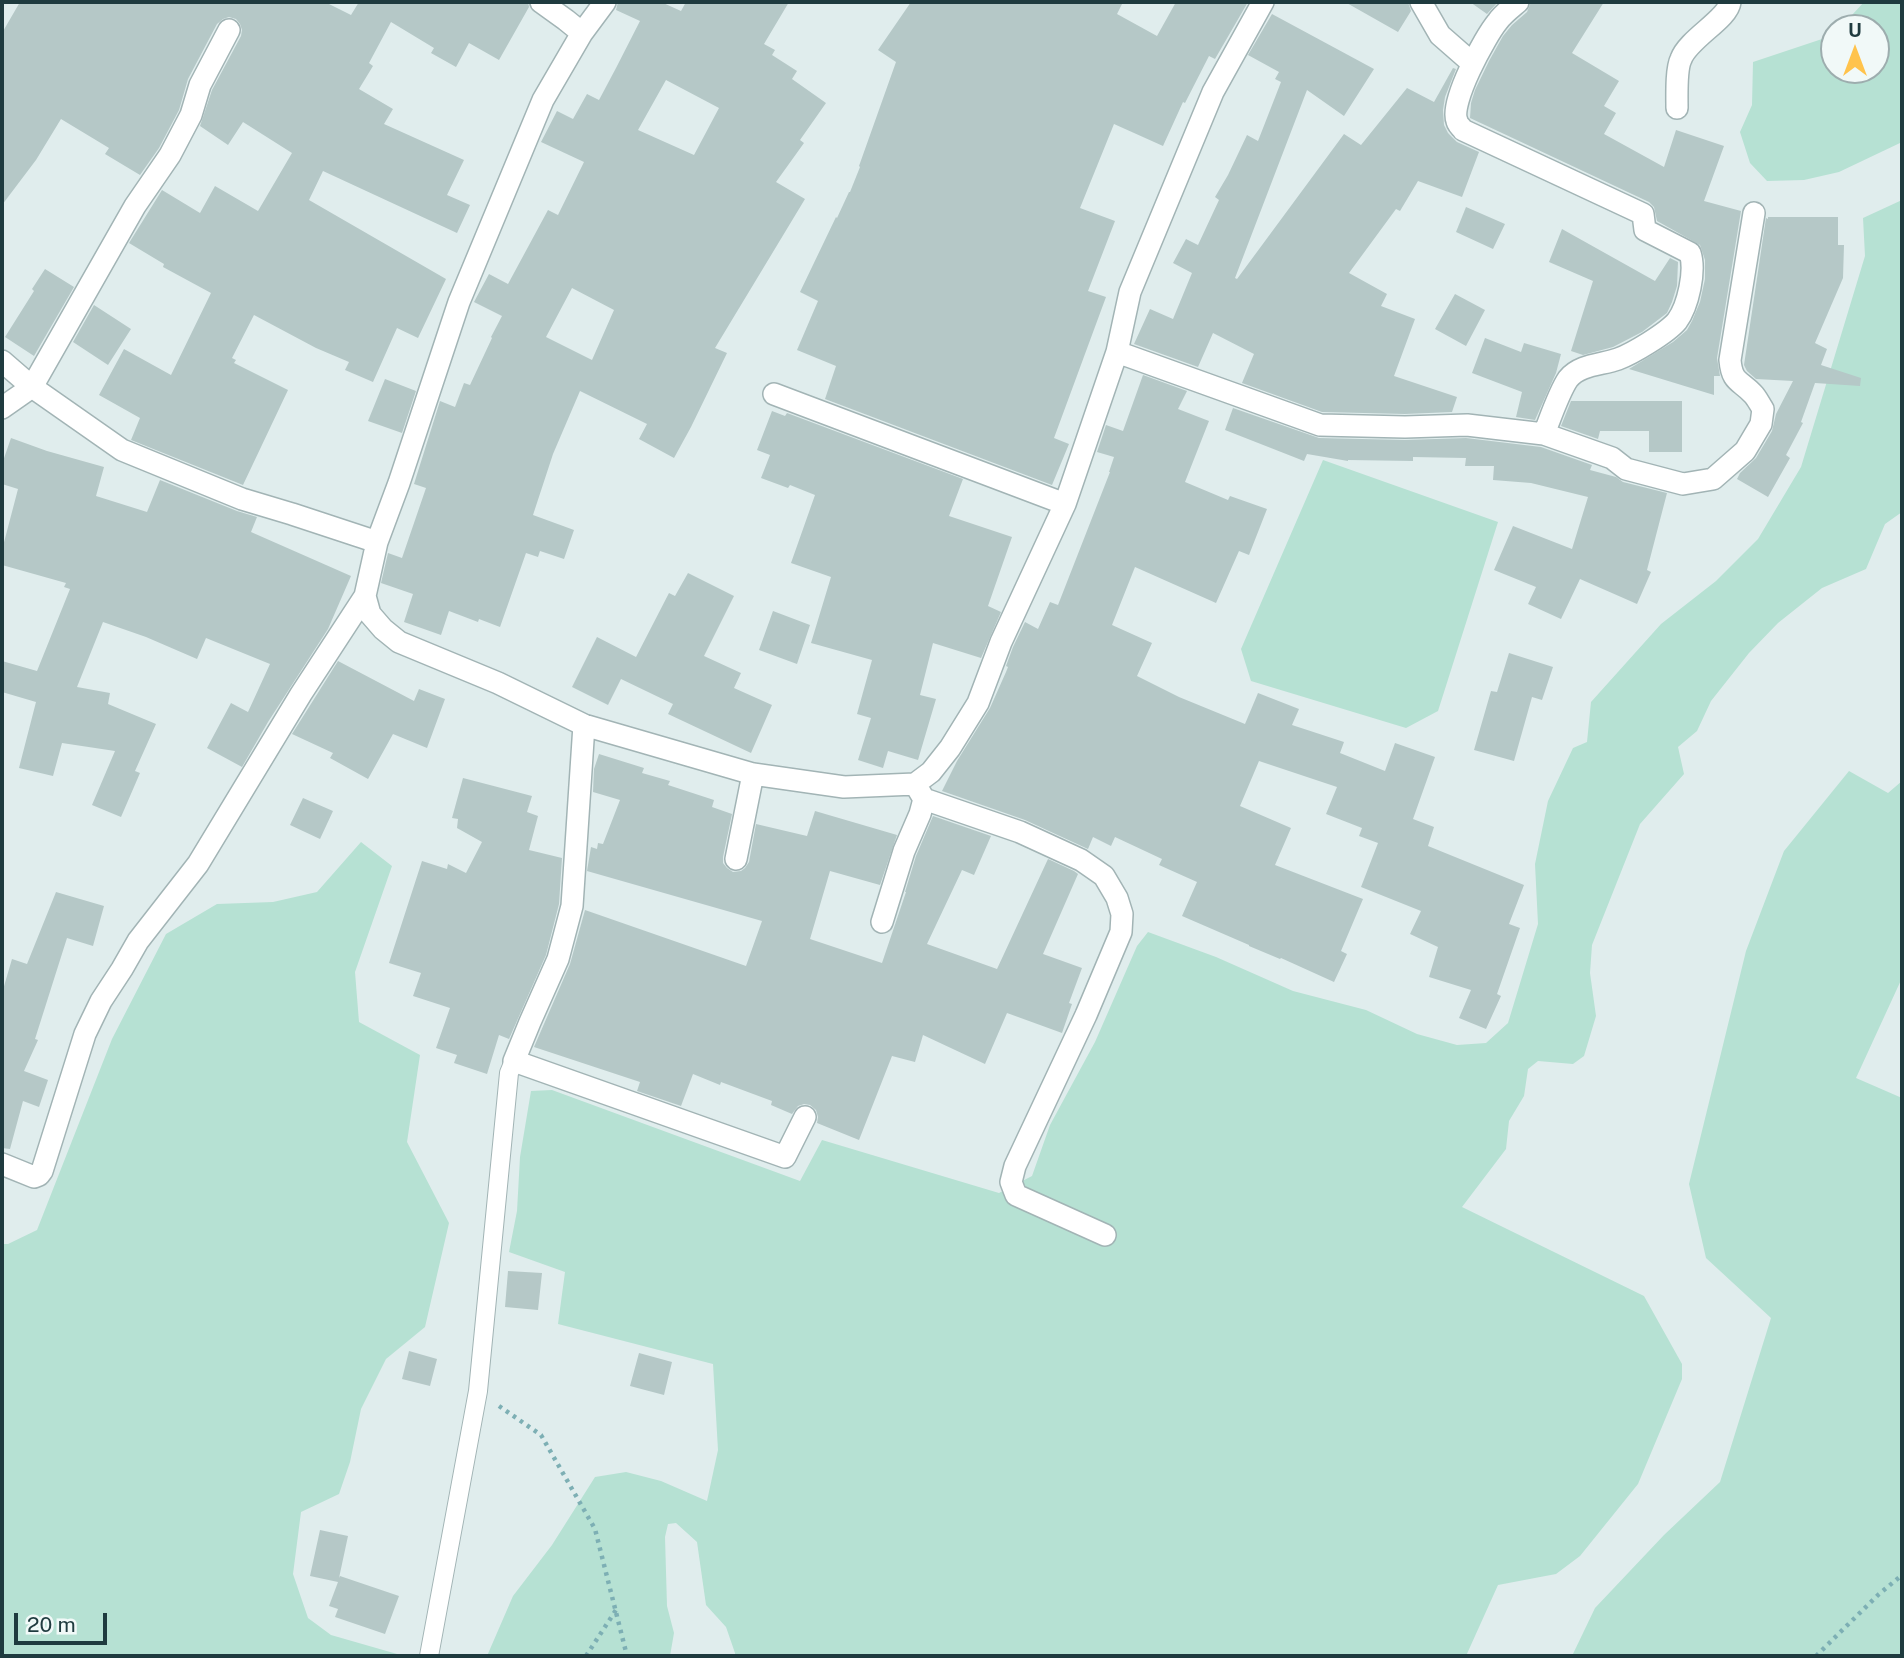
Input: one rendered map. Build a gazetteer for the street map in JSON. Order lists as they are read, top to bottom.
{
  "scale_bar": "20 m",
  "north": "top"
}
